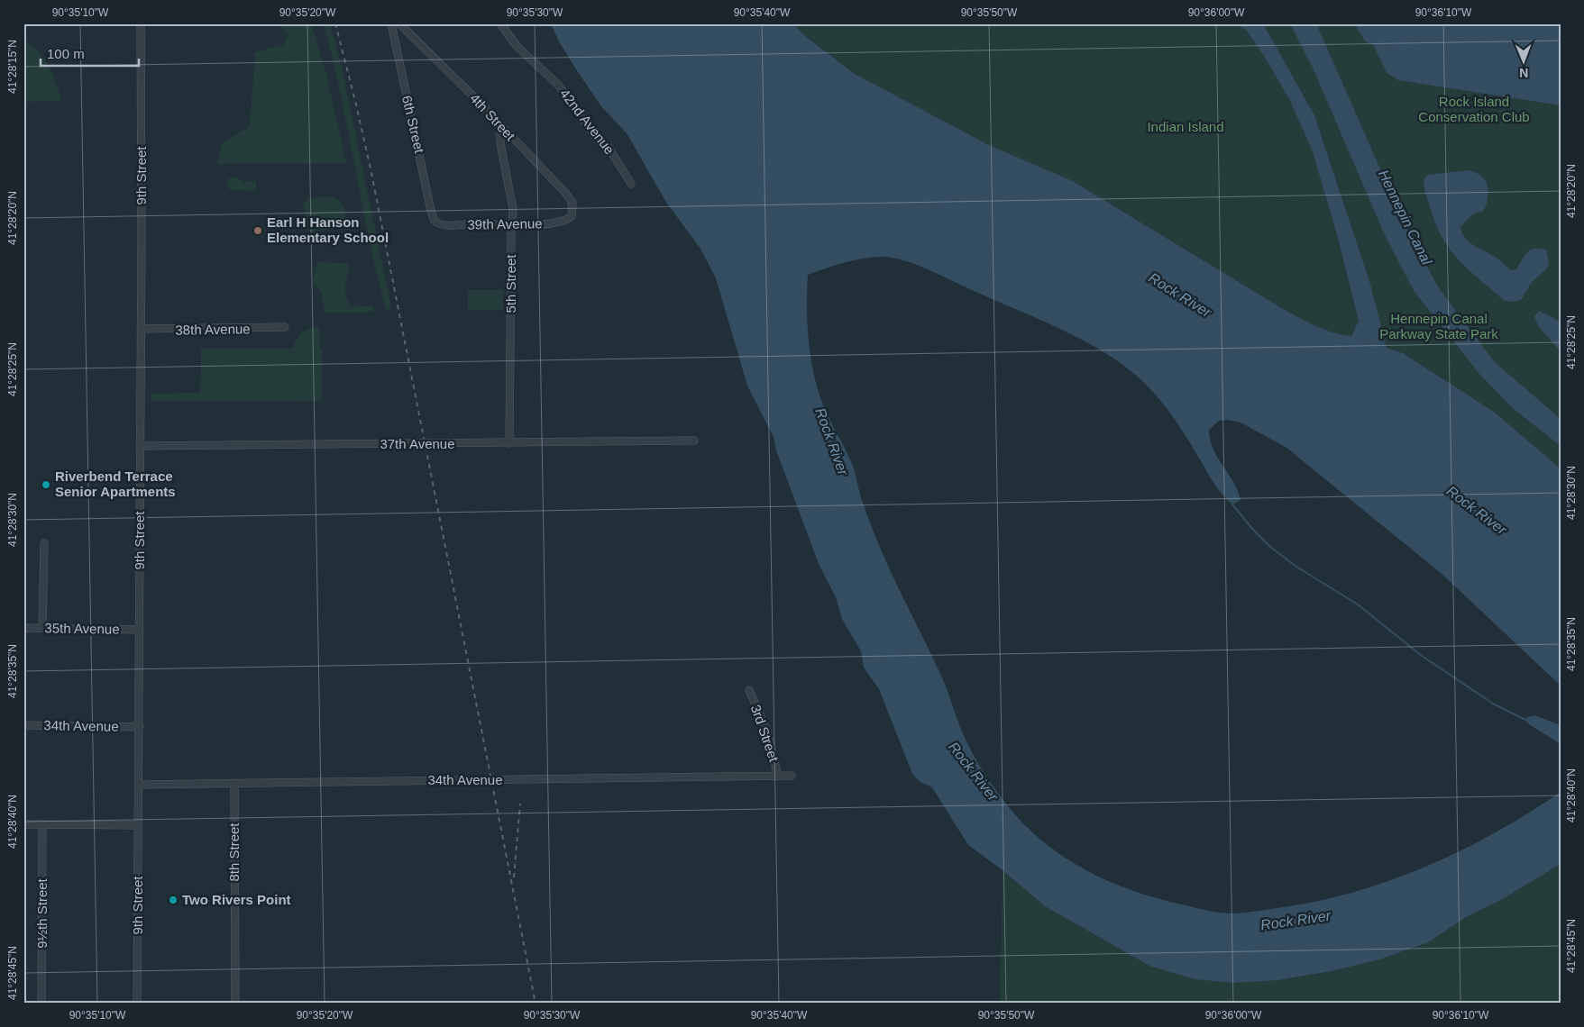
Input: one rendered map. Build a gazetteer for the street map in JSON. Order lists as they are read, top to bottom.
{
  "streets": {
    "street": [
      "4th Street",
      "42nd Avenue",
      "6th Street",
      "9th Street",
      "39th Avenue",
      "5th Street",
      "38th Avenue",
      "37th Avenue",
      "35th Avenue",
      "34th Avenue",
      "3rd Street",
      "8th Street",
      "9½th Street"
    ]
  },
  "crossings": [
    ["4th Street", "39th Avenue"],
    ["4th Street", "5th Street"],
    ["6th Street", "39th Avenue"],
    ["9th Street", "38th Avenue"],
    ["9th Street", "37th Avenue"],
    ["9th Street", "35th Avenue"],
    ["9th Street", "34th Avenue"],
    ["39th Avenue", "5th Street"],
    ["5th Street", "37th Avenue"],
    ["34th Avenue", "3rd Street"],
    ["34th Avenue", "8th Street"]
  ],
  "water": ["Hennepin Canal", "Rock River"],
  "parks": ["Rock Island Conservation Club", "Indian Island", "Hennepin Canal Parkway State Park"],
  "places": ["Earl H Hanson Elementary School", "Riverbend Terrace Senior Apartments", "Two Rivers Point"],
  "scale_bar": "100 m",
  "north": "bottom",
  "coordinates": [
    "90°35'10\"W",
    "90°35'20\"W",
    "90°35'30\"W",
    "90°35'40\"W",
    "90°35'50\"W",
    "90°36'00\"W",
    "90°36'10\"W",
    "41°28'15\"N",
    "41°28'20\"N",
    "41°28'25\"N",
    "41°28'30\"N",
    "41°28'35\"N",
    "41°28'40\"N",
    "41°28'45\"N"
  ]
}
